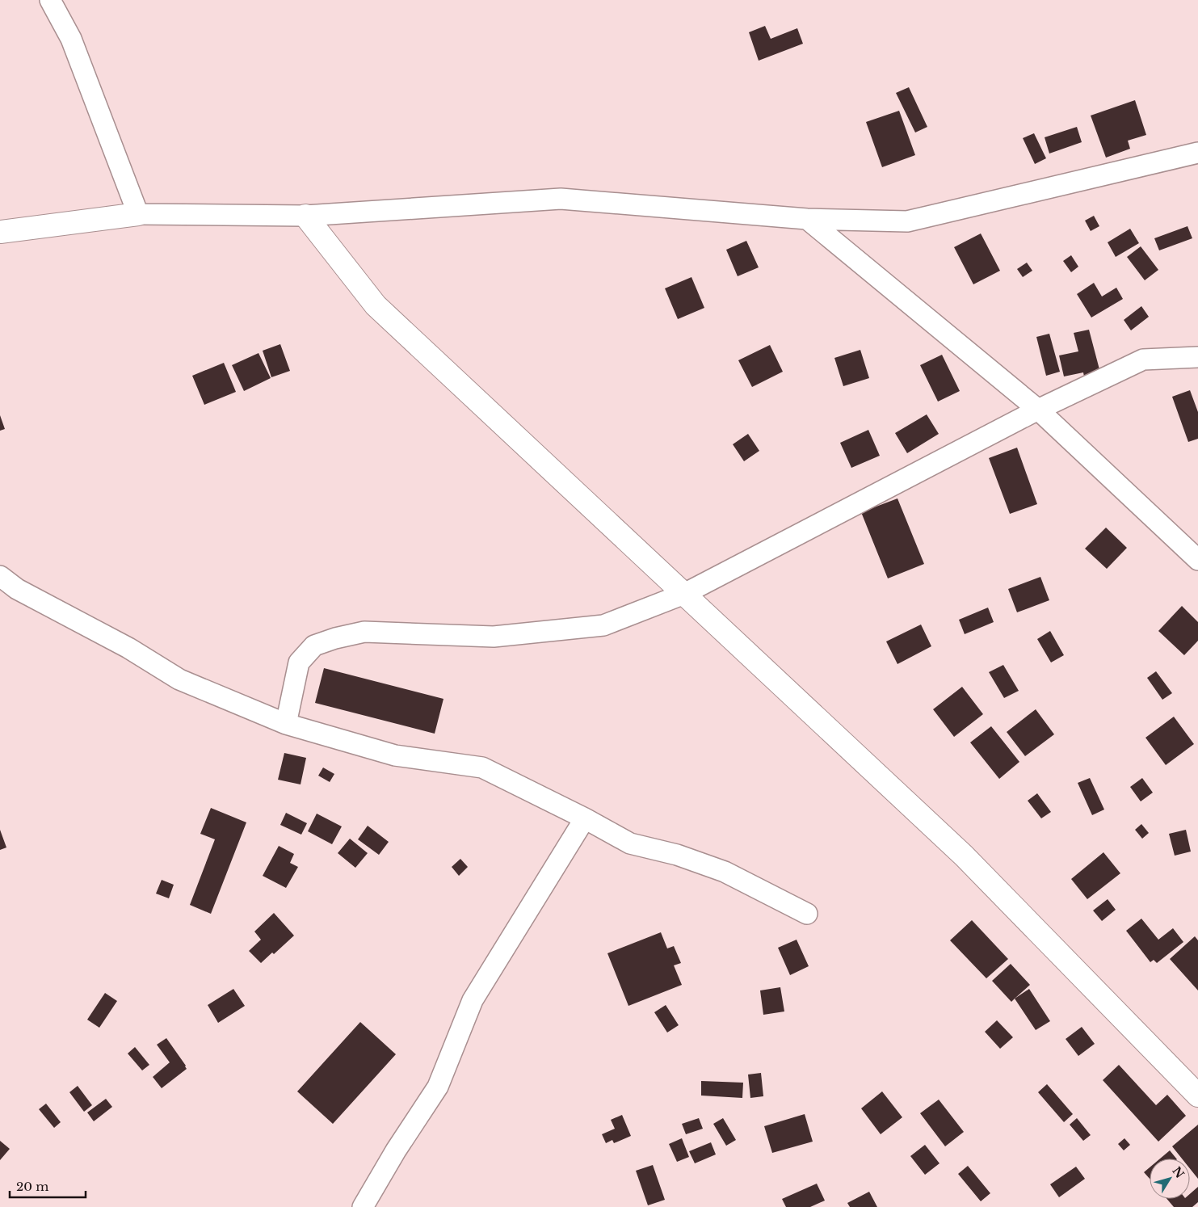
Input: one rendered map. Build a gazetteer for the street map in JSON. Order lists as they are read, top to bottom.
{
  "scale_bar": "20 m",
  "north": "top right"
}
